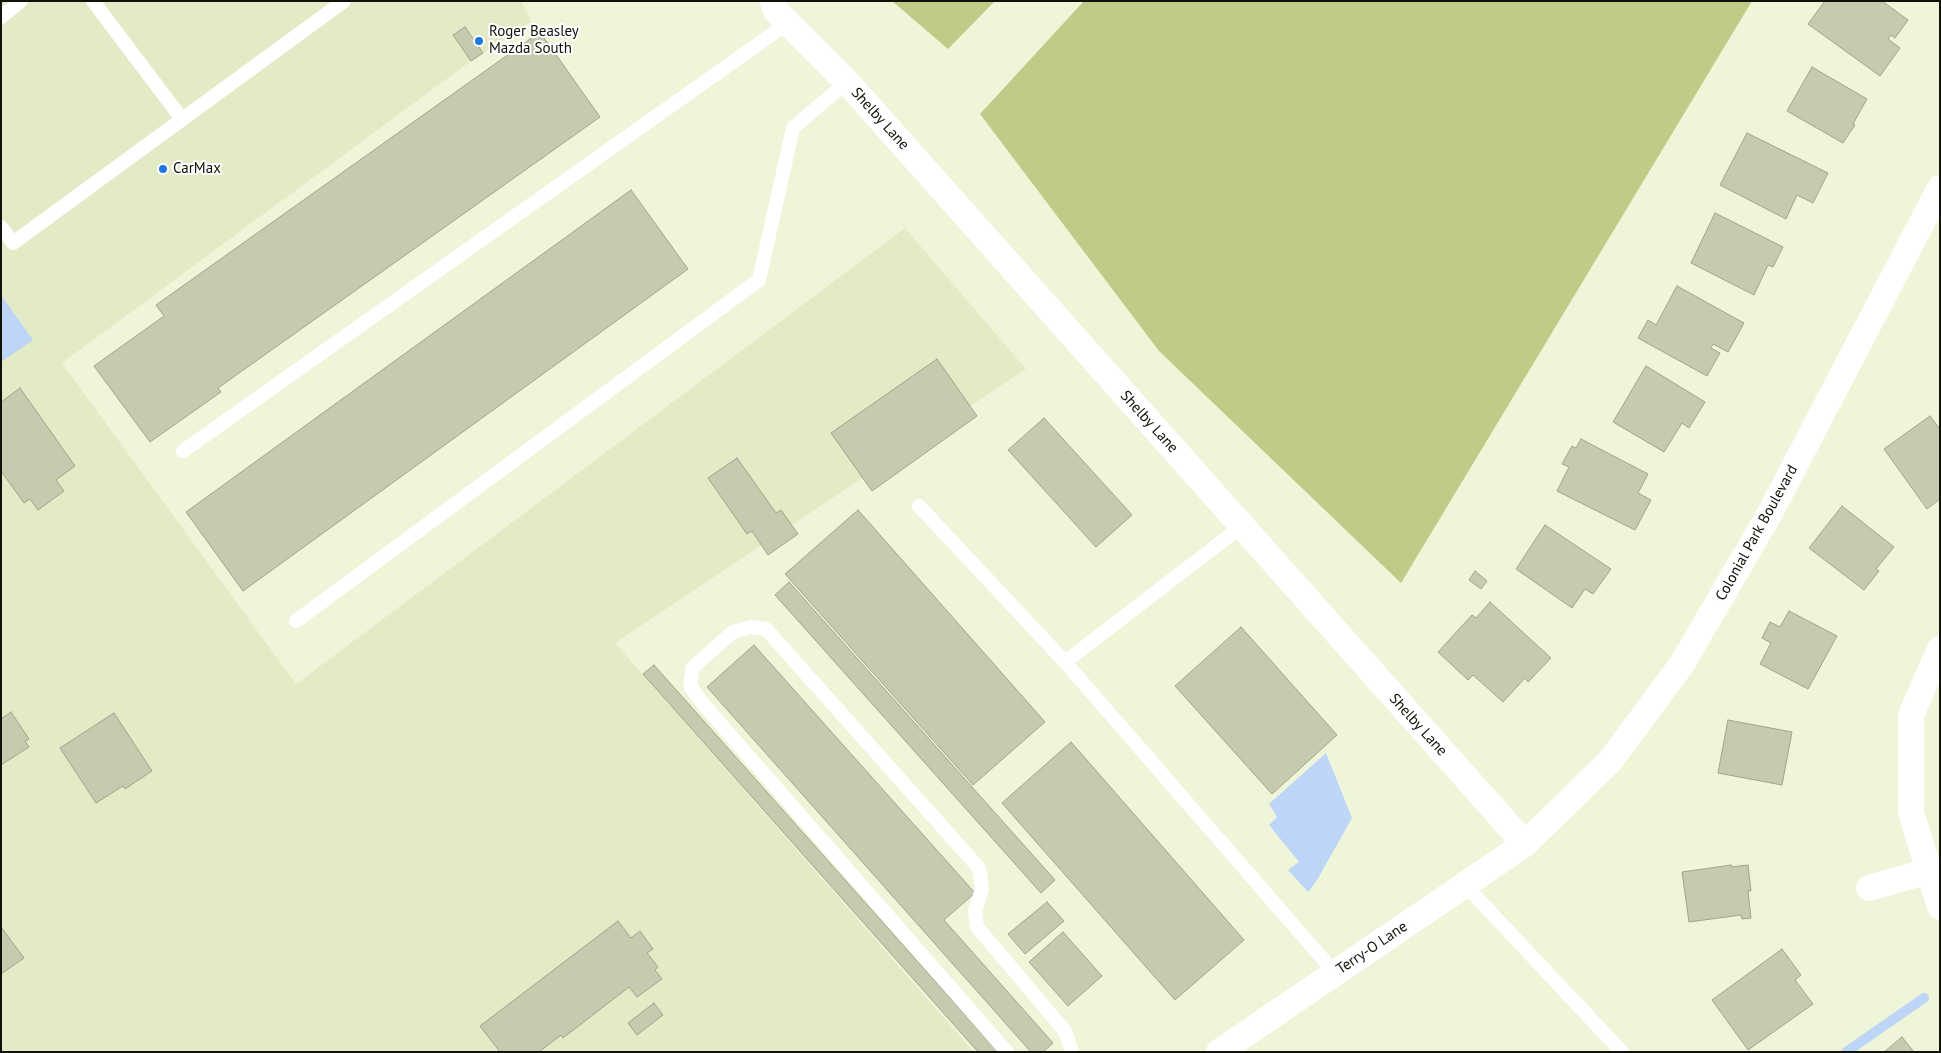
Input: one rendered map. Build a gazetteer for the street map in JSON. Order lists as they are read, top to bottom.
{
  "streets": {
    "street": ["Shelby Lane", "Colonial Park Boulevard", "Terry-O Lane"]
  },
  "crossings": [
    ["Shelby Lane", "Colonial Park Boulevard"],
    ["Shelby Lane", "Terry-O Lane"],
    ["Colonial Park Boulevard", "Terry-O Lane"]
  ],
  "places": ["Roger Beasley Mazda South", "CarMax"]
}
